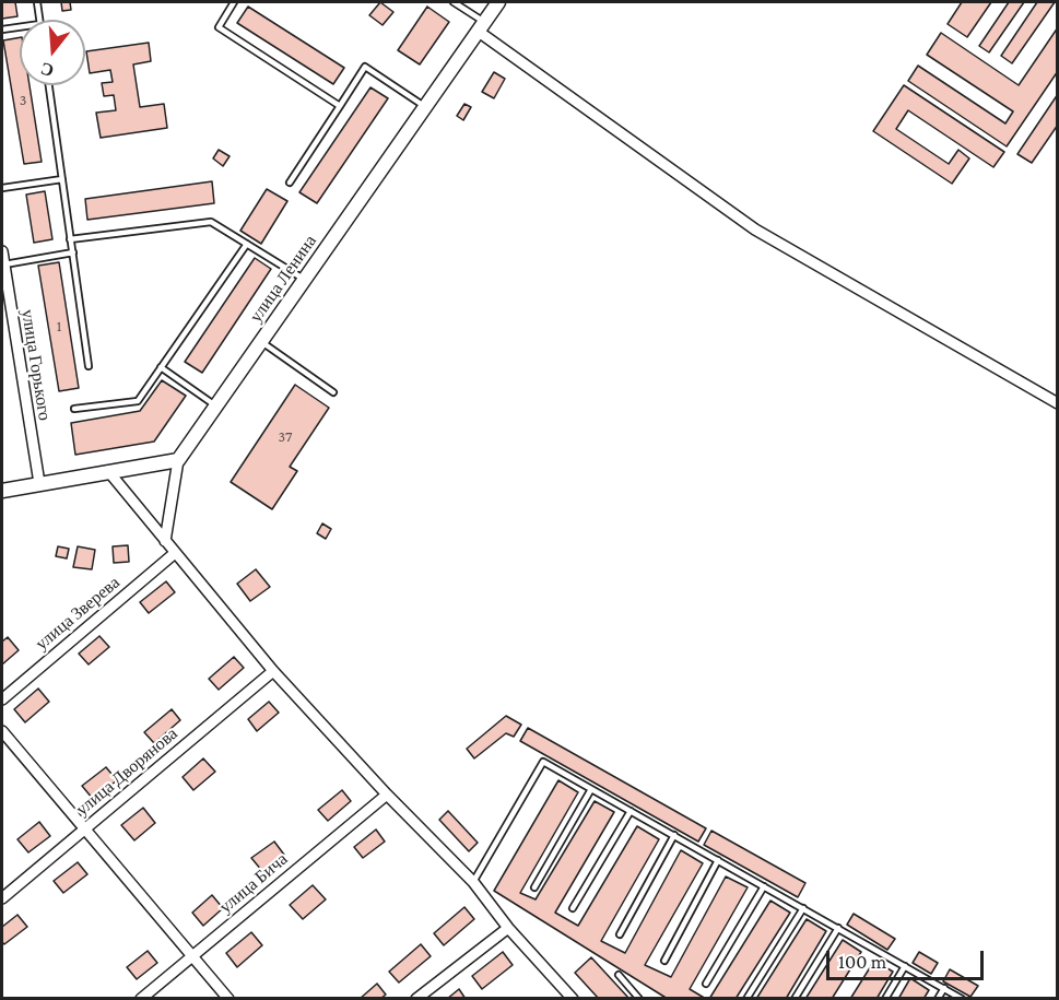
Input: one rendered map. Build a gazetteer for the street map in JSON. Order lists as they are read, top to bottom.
{
  "streets": {
    "street": [
      "улица Ленина",
      "улица Горького",
      "улица Зверева",
      "улица Дворянова",
      "улица Бича"
    ]
  },
  "house_numbers": ["3", "1", "37"],
  "scale_bar": "100 m",
  "north": "bottom"
}
